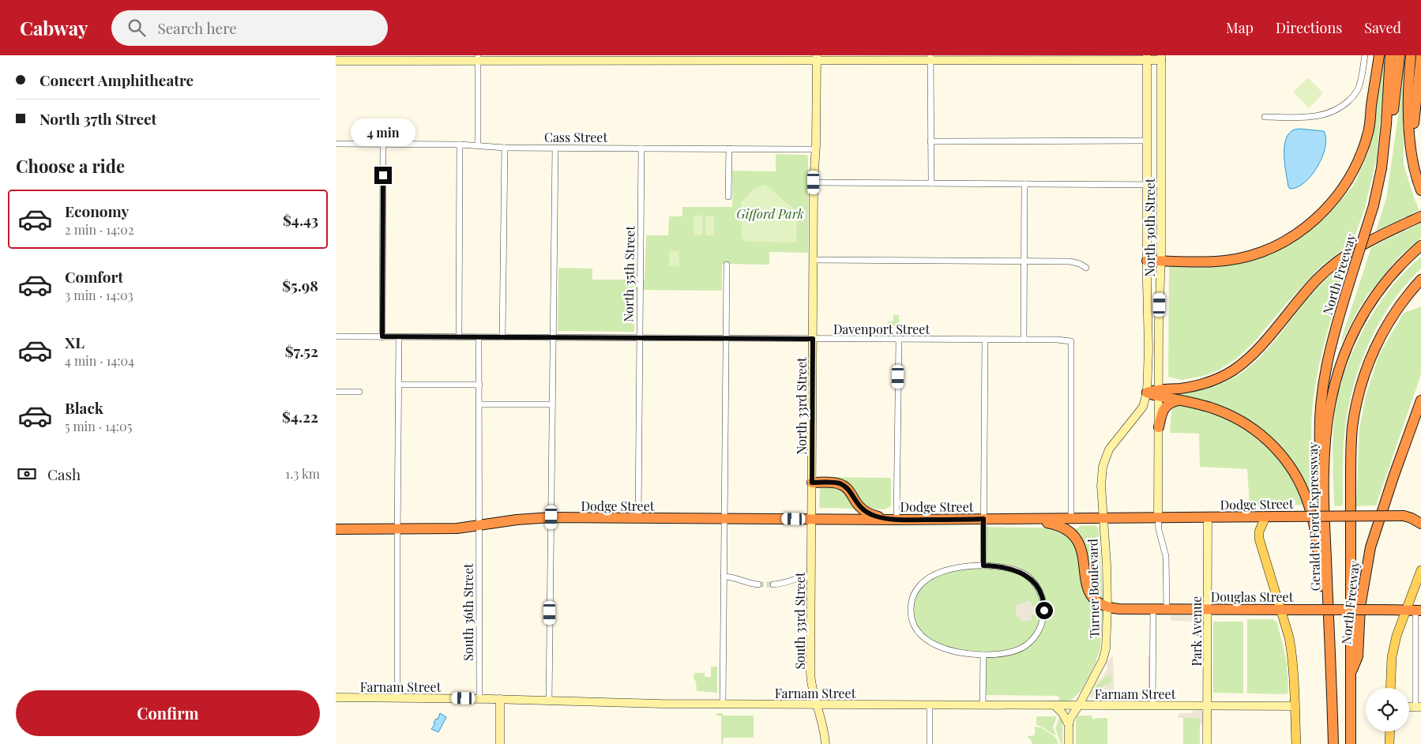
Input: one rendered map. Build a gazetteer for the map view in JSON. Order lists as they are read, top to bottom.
{
  "streets": {
    "highway": [
      "North Freeway",
      "Dodge Street",
      "Gerald R Ford Expressway",
      "Douglas Street"
    ],
    "street": [
      "Cass Street",
      "North 30th Street",
      "North 35th Street",
      "Davenport Street",
      "North 33rd Street",
      "Turner Boulevard",
      "South 36th Street",
      "South 33rd Street",
      "Park Avenue",
      "Farnam Street"
    ]
  },
  "crossings": [
    ["Cass Street", "North 35th Street"],
    ["Cass Street", "North 33rd Street"],
    ["North 30th Street", "Dodge Street"],
    ["North 30th Street", "Turner Boulevard"],
    ["North 35th Street", "Davenport Street"],
    ["North 35th Street", "Dodge Street"],
    ["North Freeway", "Gerald R Ford Expressway"],
    ["Davenport Street", "North 33rd Street"],
    ["Davenport Street", "Dodge Street"],
    ["Davenport Street", "South 36th Street"],
    ["North 33rd Street", "Dodge Street"],
    ["North 33rd Street", "South 33rd Street"],
    ["Dodge Street", "Turner Boulevard"],
    ["Dodge Street", "South 36th Street"],
    ["Dodge Street", "South 33rd Street"],
    ["Dodge Street", "Park Avenue"],
    ["Turner Boulevard", "Douglas Street"],
    ["Turner Boulevard", "Farnam Street"],
    ["Douglas Street", "Park Avenue"],
    ["South 36th Street", "Farnam Street"],
    ["South 33rd Street", "Farnam Street"],
    ["Park Avenue", "Farnam Street"]
  ],
  "parks": ["Gifford Park"],
  "page": {
    "header": "Cabway",
    "search": "Search here",
    "nav": ["Map", "Directions", "Saved"],
    "banner": ["Concert Amphitheatre", "North 37th Street"],
    "bubble": "4 min",
    "heading": "Choose a ride",
    "list": [
      {
        "name": "Economy",
        "note": "2 min · 14:02",
        "value": "$4.43"
      },
      {
        "name": "Comfort",
        "note": "3 min · 14:03",
        "value": "$5.98"
      },
      {
        "name": "XL",
        "note": "4 min · 14:04",
        "value": "$7.52"
      },
      {
        "name": "Black",
        "note": "5 min · 14:05",
        "value": "$4.22"
      }
    ],
    "pay": ["Cash", "1.3 km"],
    "buttons": "Confirm"
  }
}
